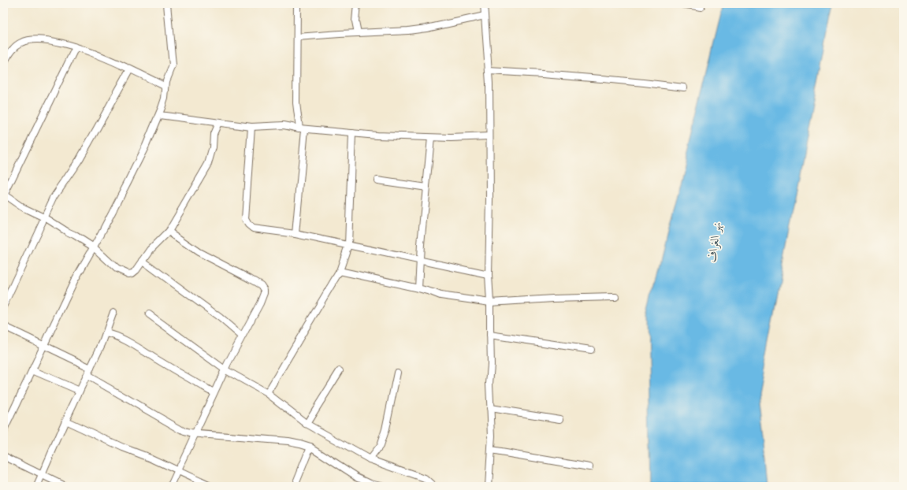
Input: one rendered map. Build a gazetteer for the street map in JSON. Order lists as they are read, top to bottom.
{
  "water": ["نهر الغراف"]
}
